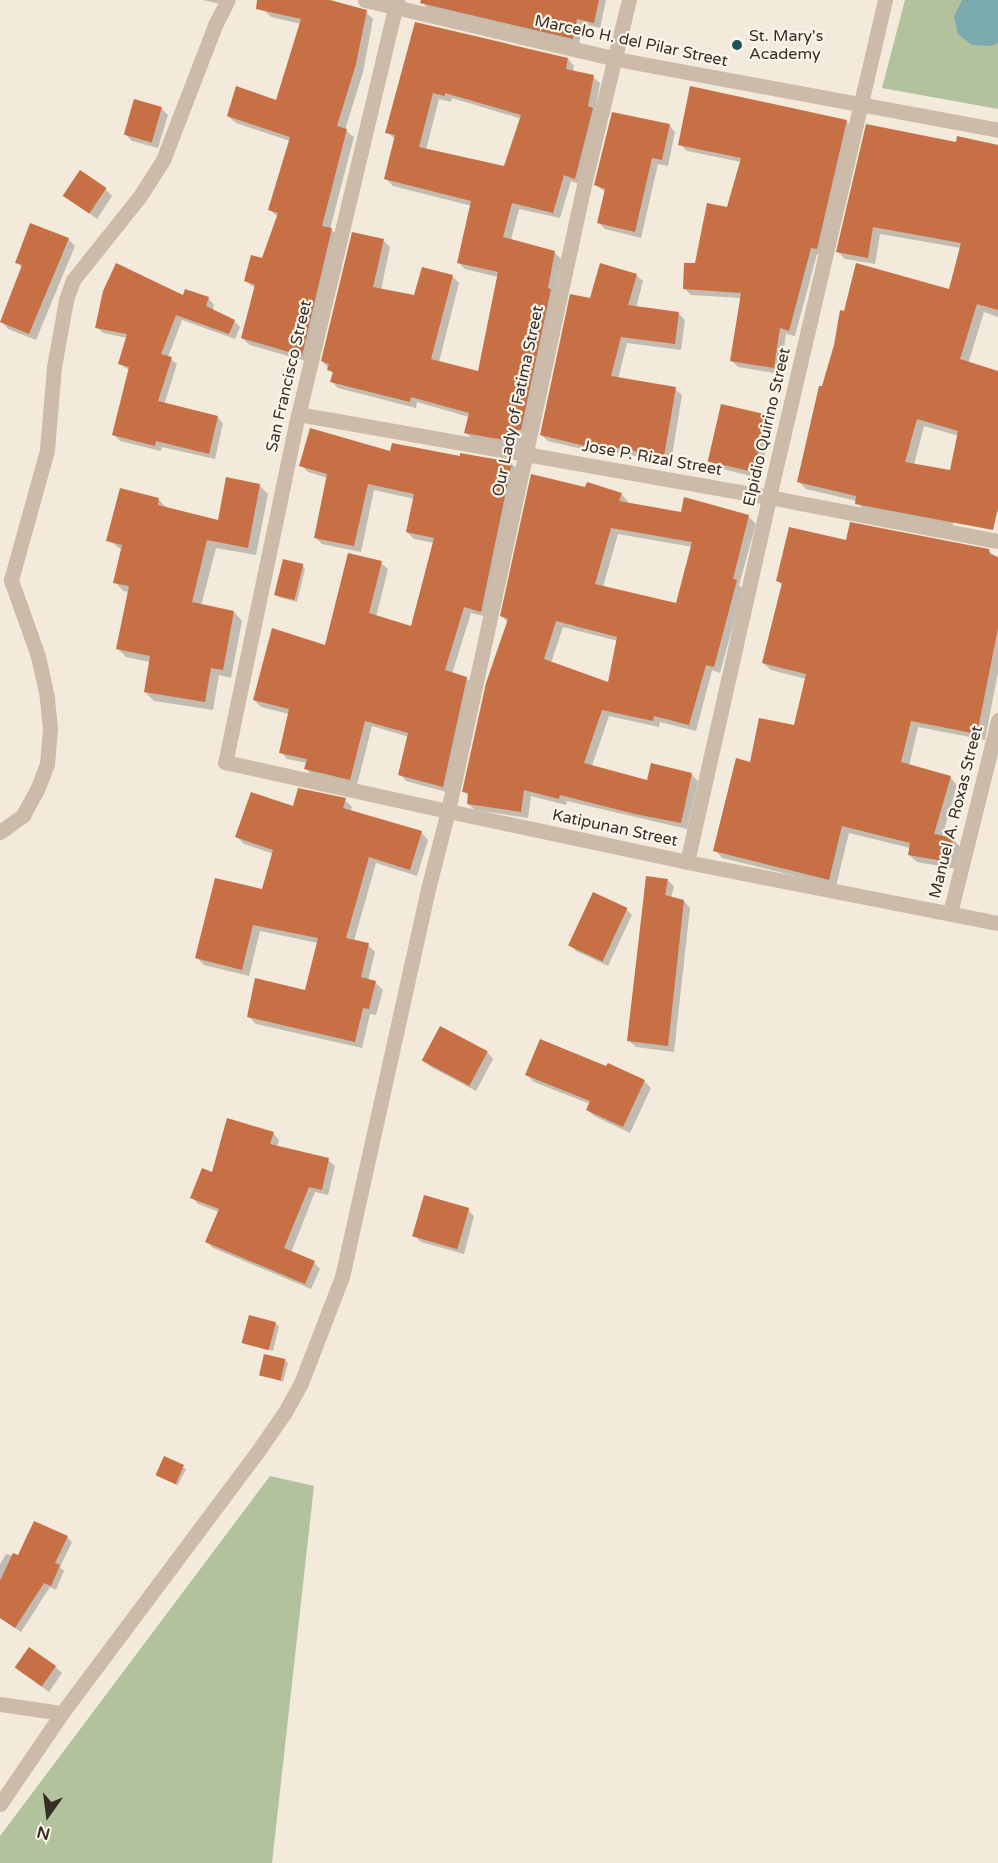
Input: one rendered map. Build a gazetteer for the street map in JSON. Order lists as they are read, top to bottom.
{
  "streets": {
    "street": [
      "Marcelo H. del Pilar Street",
      "San Francisco Street",
      "Our Lady of Fatima Street",
      "Elpidio Quirino Street",
      "Jose P. Rizal Street",
      "Manuel A. Roxas Street",
      "Katipunan Street"
    ]
  },
  "crossings": [
    ["Marcelo H. del Pilar Street", "San Francisco Street"],
    ["Marcelo H. del Pilar Street", "Our Lady of Fatima Street"],
    ["Marcelo H. del Pilar Street", "Elpidio Quirino Street"],
    ["San Francisco Street", "Jose P. Rizal Street"],
    ["San Francisco Street", "Katipunan Street"],
    ["Our Lady of Fatima Street", "Jose P. Rizal Street"],
    ["Our Lady of Fatima Street", "Katipunan Street"],
    ["Elpidio Quirino Street", "Jose P. Rizal Street"],
    ["Elpidio Quirino Street", "Katipunan Street"],
    ["Manuel A. Roxas Street", "Katipunan Street"]
  ],
  "places": ["St. Mary's Academy"],
  "north": "bottom"
}
